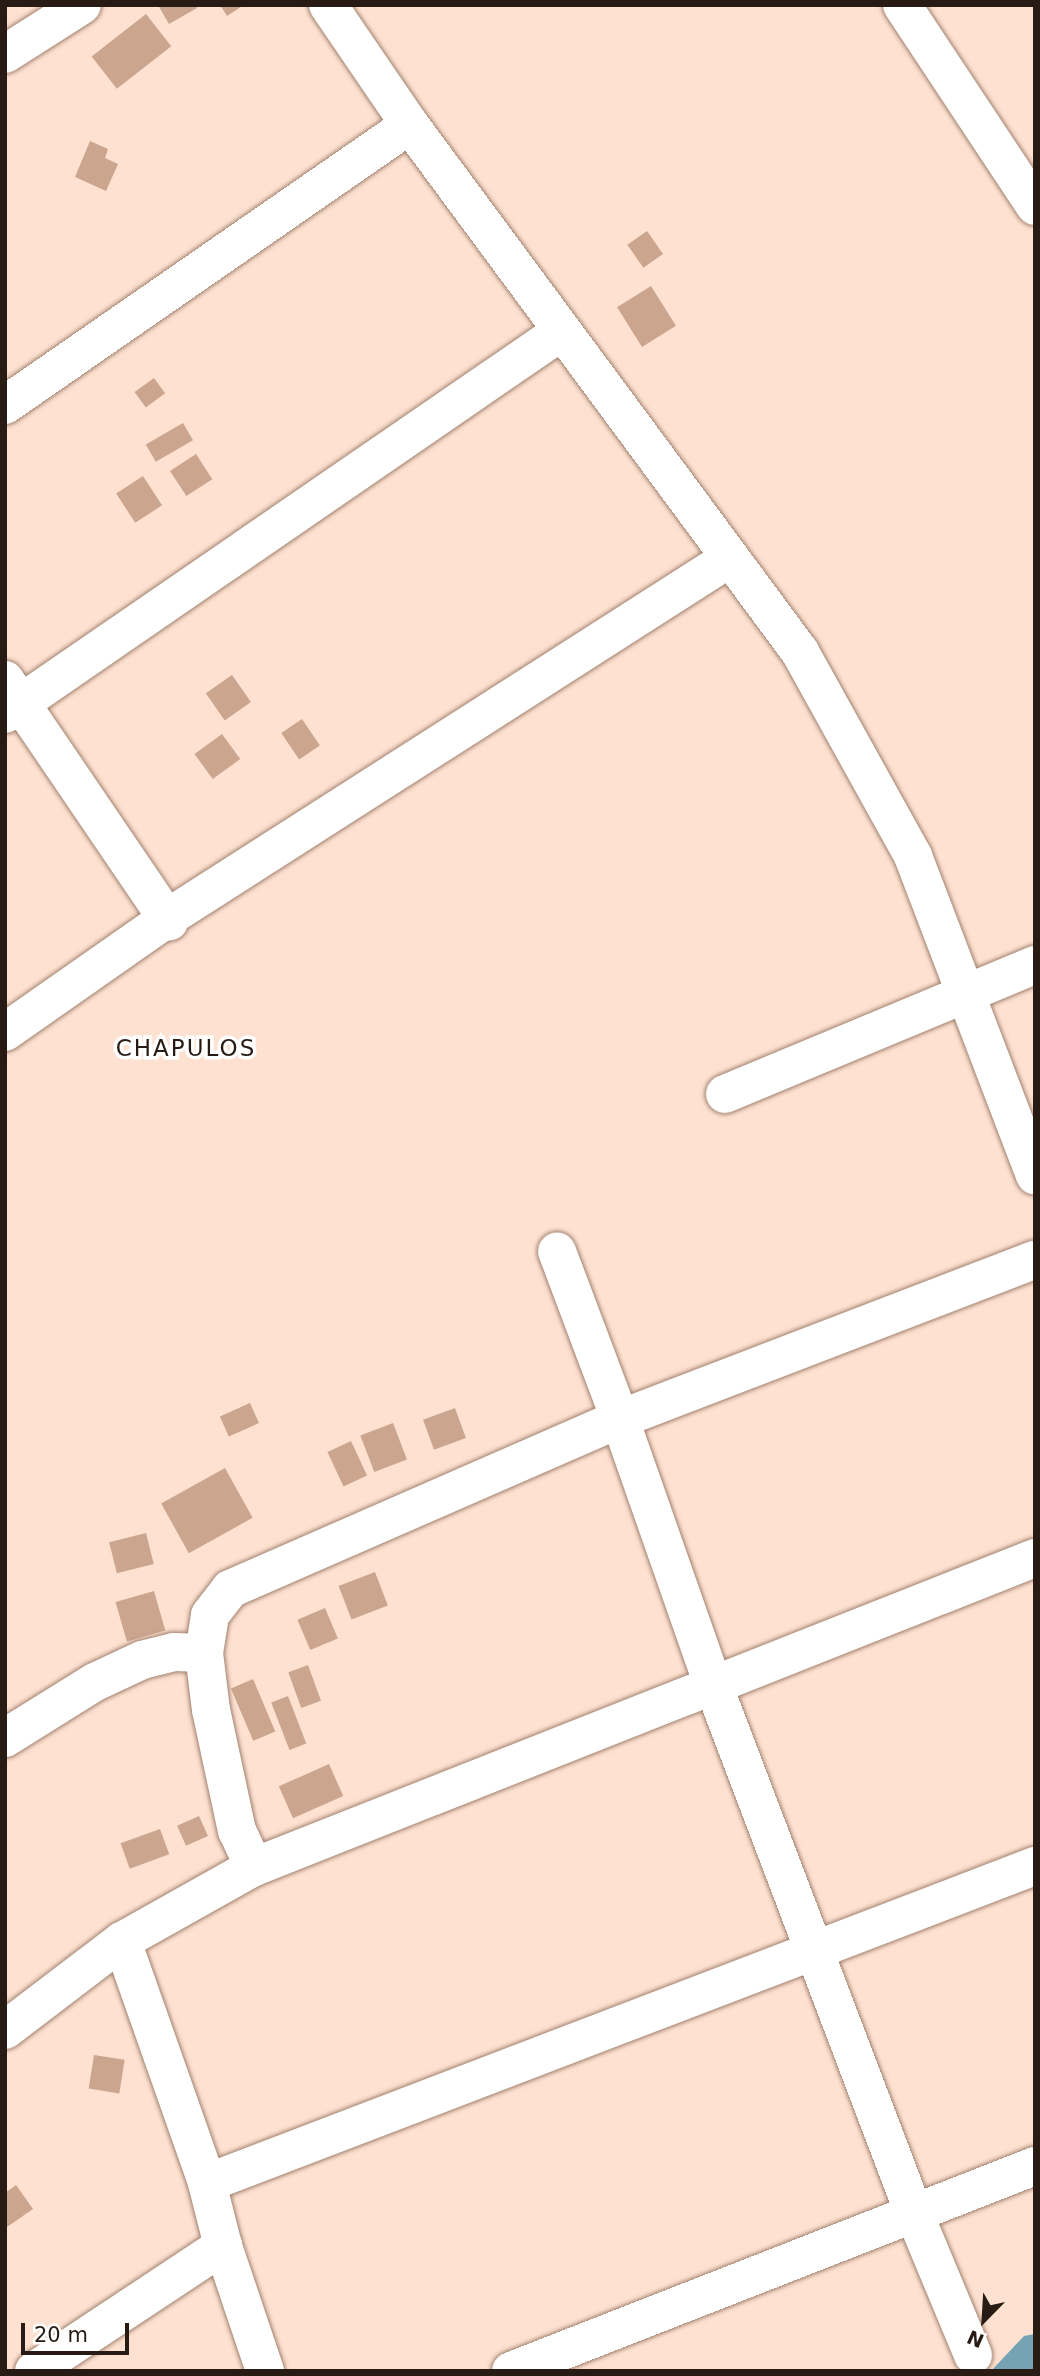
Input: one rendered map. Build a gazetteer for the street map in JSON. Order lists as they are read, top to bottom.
{
  "districts": ["CHAPULOS"],
  "scale_bar": "20 m",
  "north": "bottom left"
}
